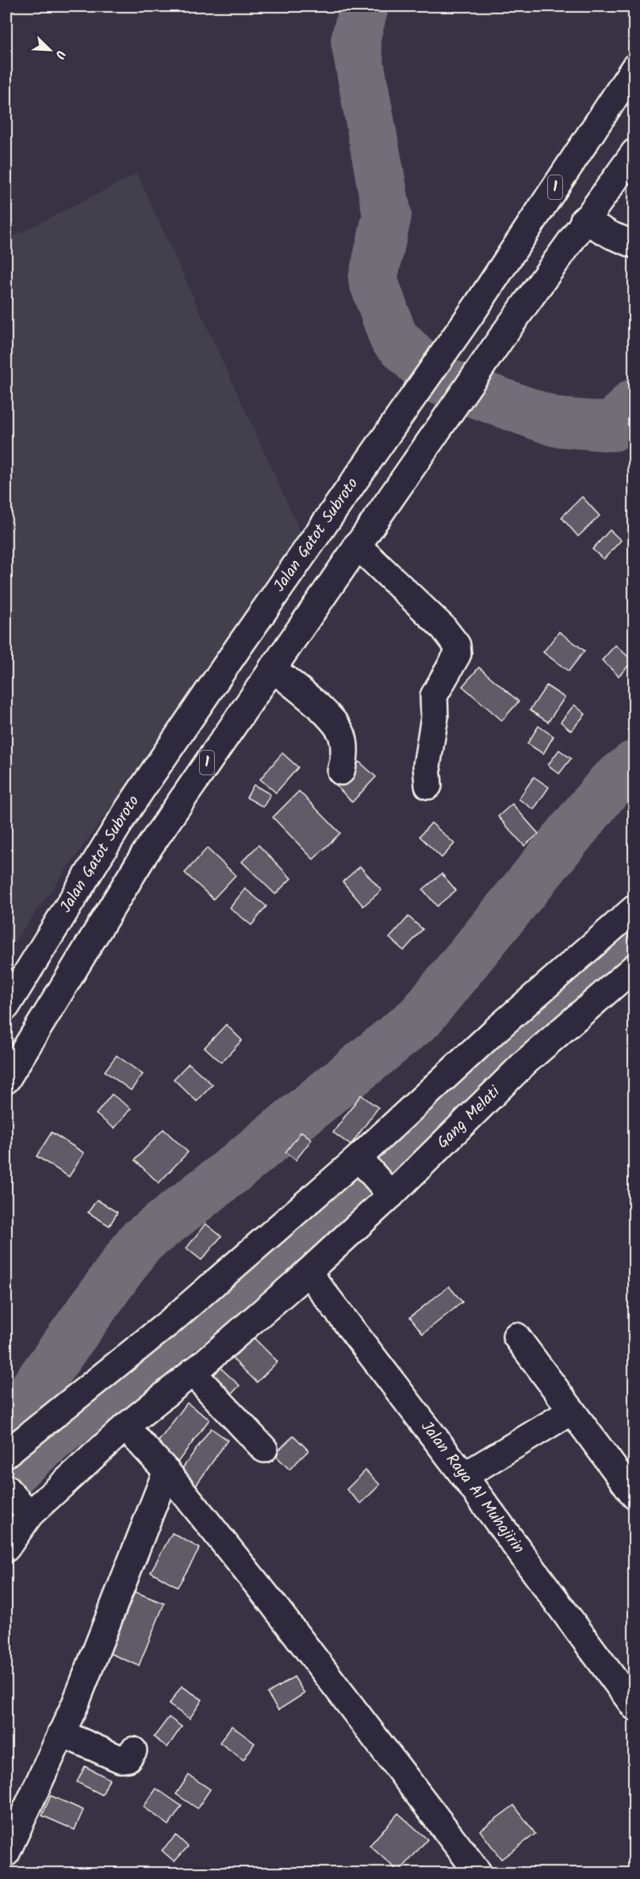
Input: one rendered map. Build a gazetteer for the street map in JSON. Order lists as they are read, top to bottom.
{
  "streets": {
    "main road": [
      "1",
      "Jalan Gatot Subroto",
      "Gang Melati",
      "Jalan Raya Al Muhajirin"
    ]
  },
  "crossings": [
    ["Gang Melati", "Jalan Raya Al Muhajirin"]
  ],
  "north": "bottom right"
}
